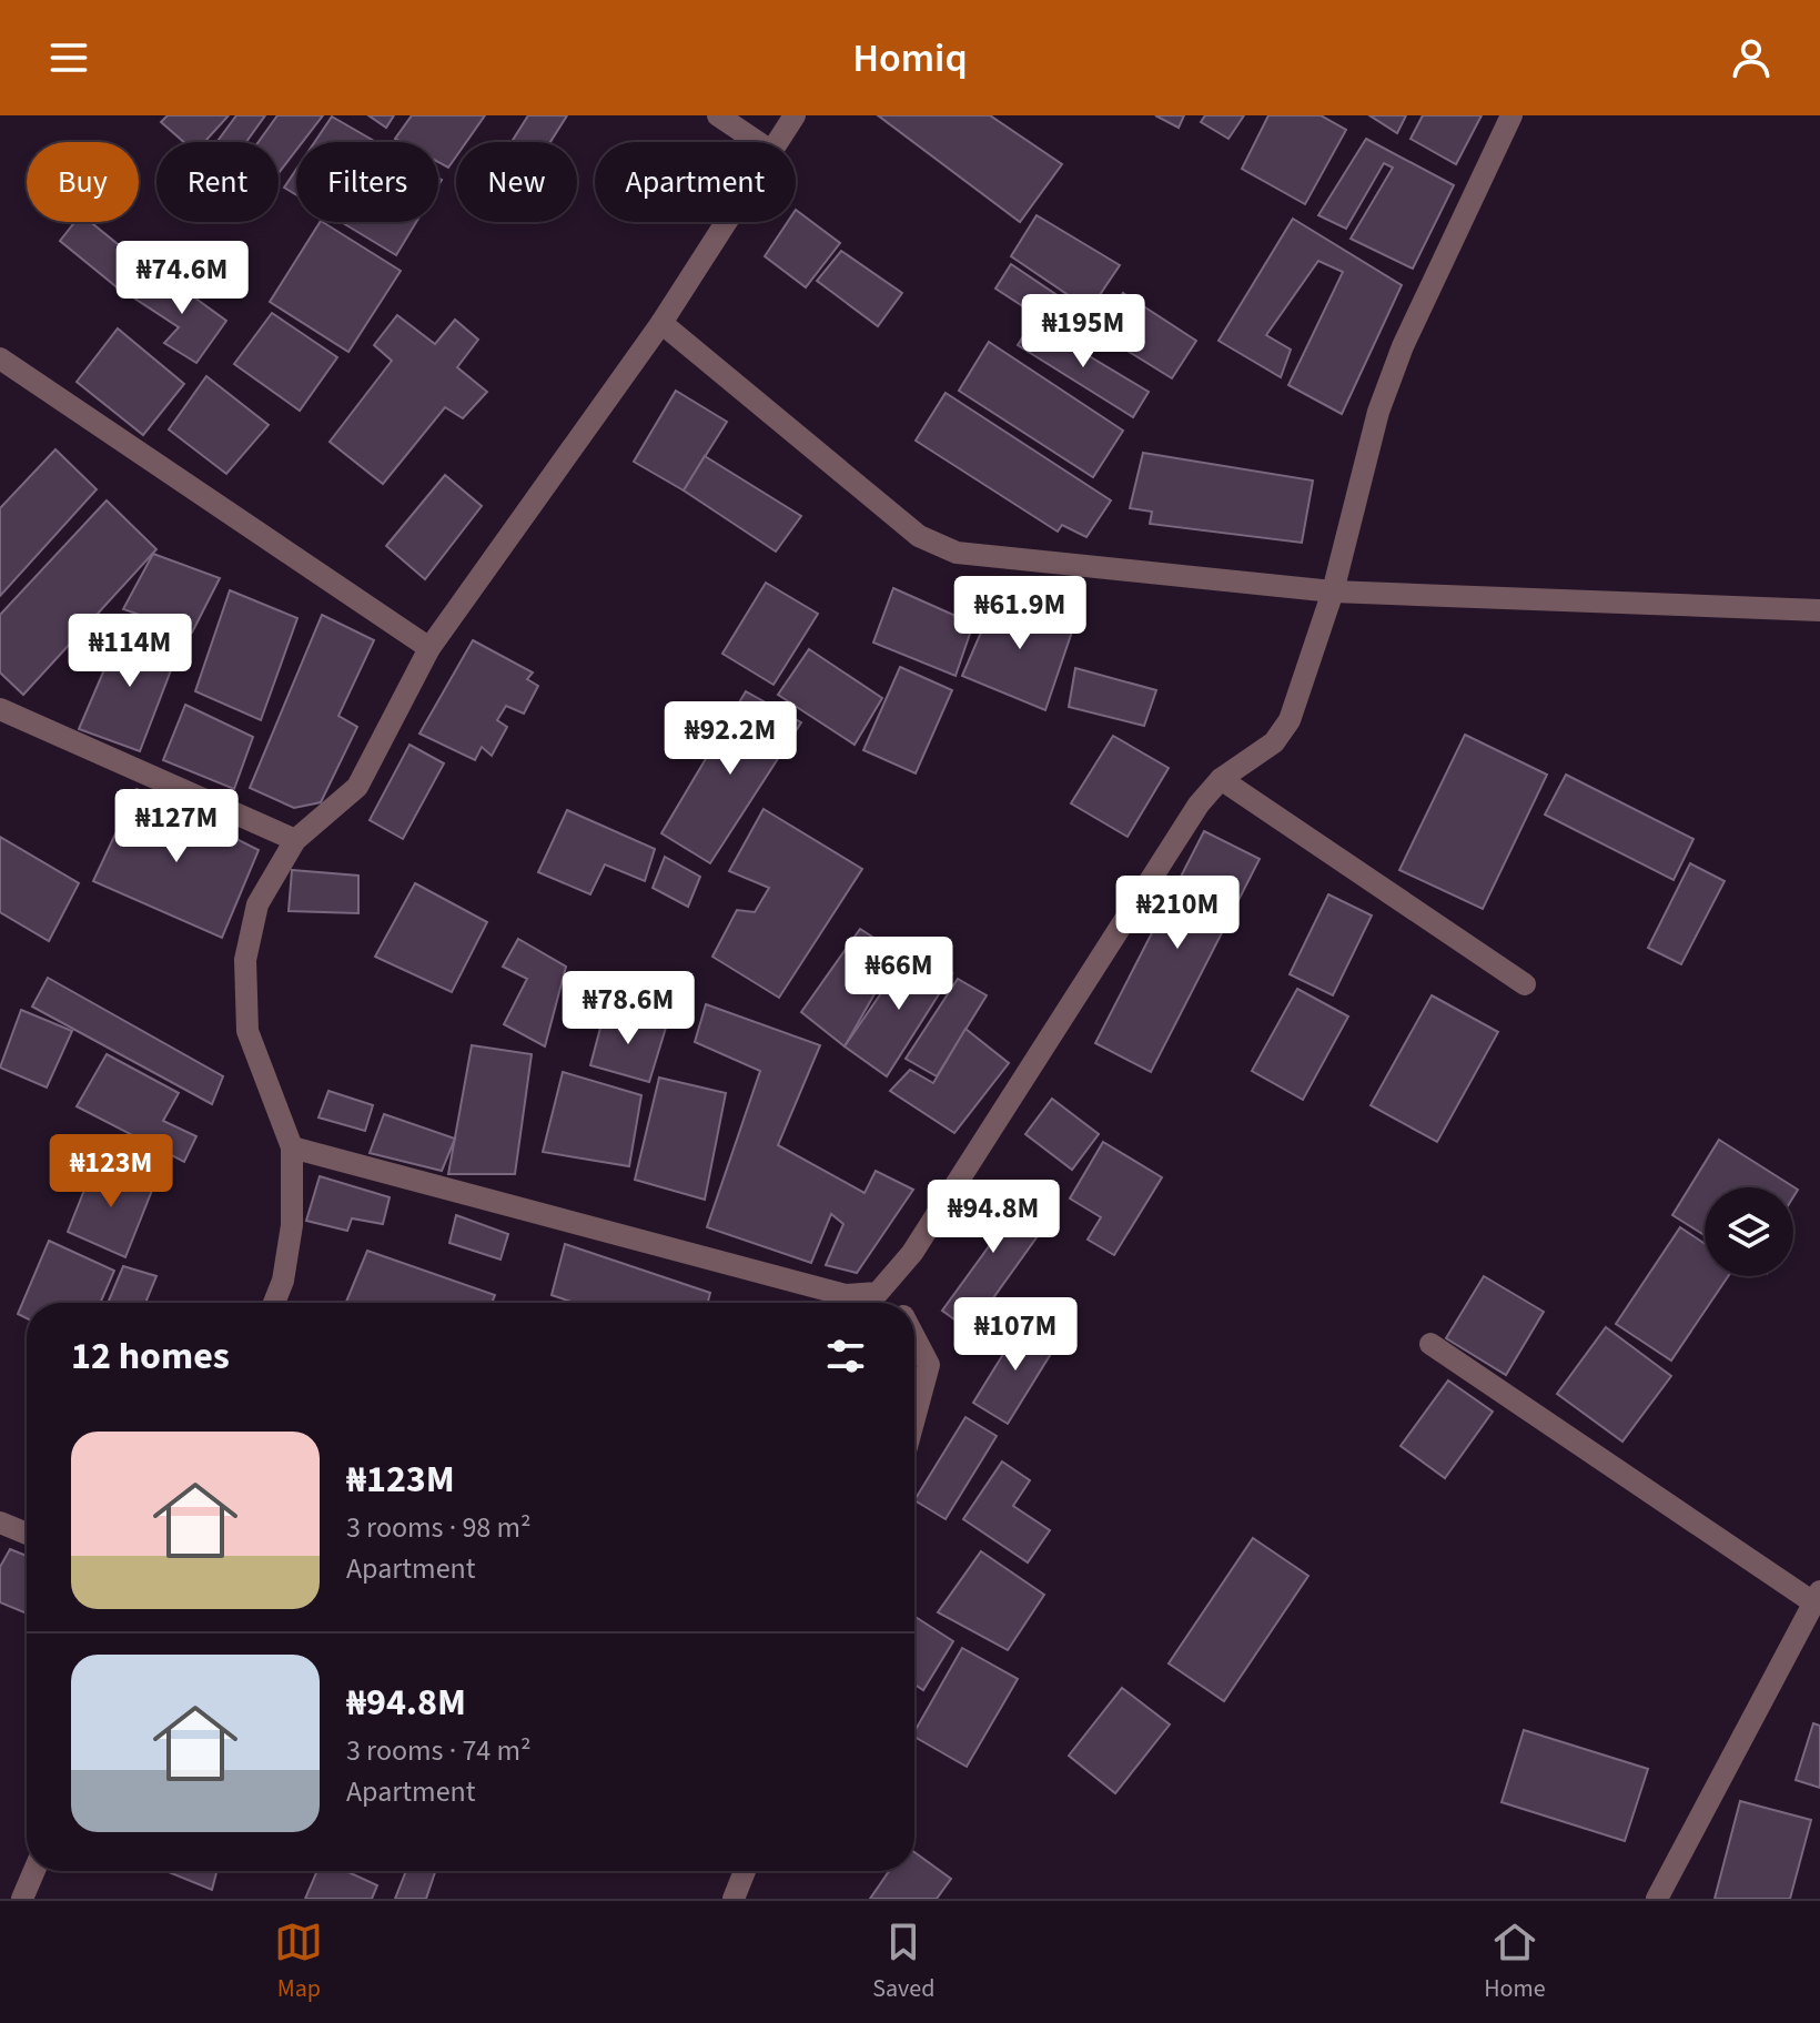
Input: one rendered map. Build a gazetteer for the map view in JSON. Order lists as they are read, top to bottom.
{
  "page": {
    "header": "Homiq",
    "chip": [
      "Buy",
      "Rent",
      "Filters",
      "New",
      "Apartment"
    ],
    "price": [
      "₦74.6M",
      "₦195M",
      "₦61.9M",
      "₦114M",
      "₦92.2M",
      "₦127M",
      "₦210M",
      "₦66M",
      "₦78.6M",
      "₦123M",
      "₦94.8M",
      "₦107M"
    ],
    "heading": "12 homes",
    "list": [
      {
        "name": "₦123M",
        "note": "3 rooms · 98 m² · Apartment"
      },
      {
        "name": "₦94.8M",
        "note": "3 rooms · 74 m² · Apartment"
      }
    ],
    "tabs": ["Map", "Saved", "Home"]
  }
}
